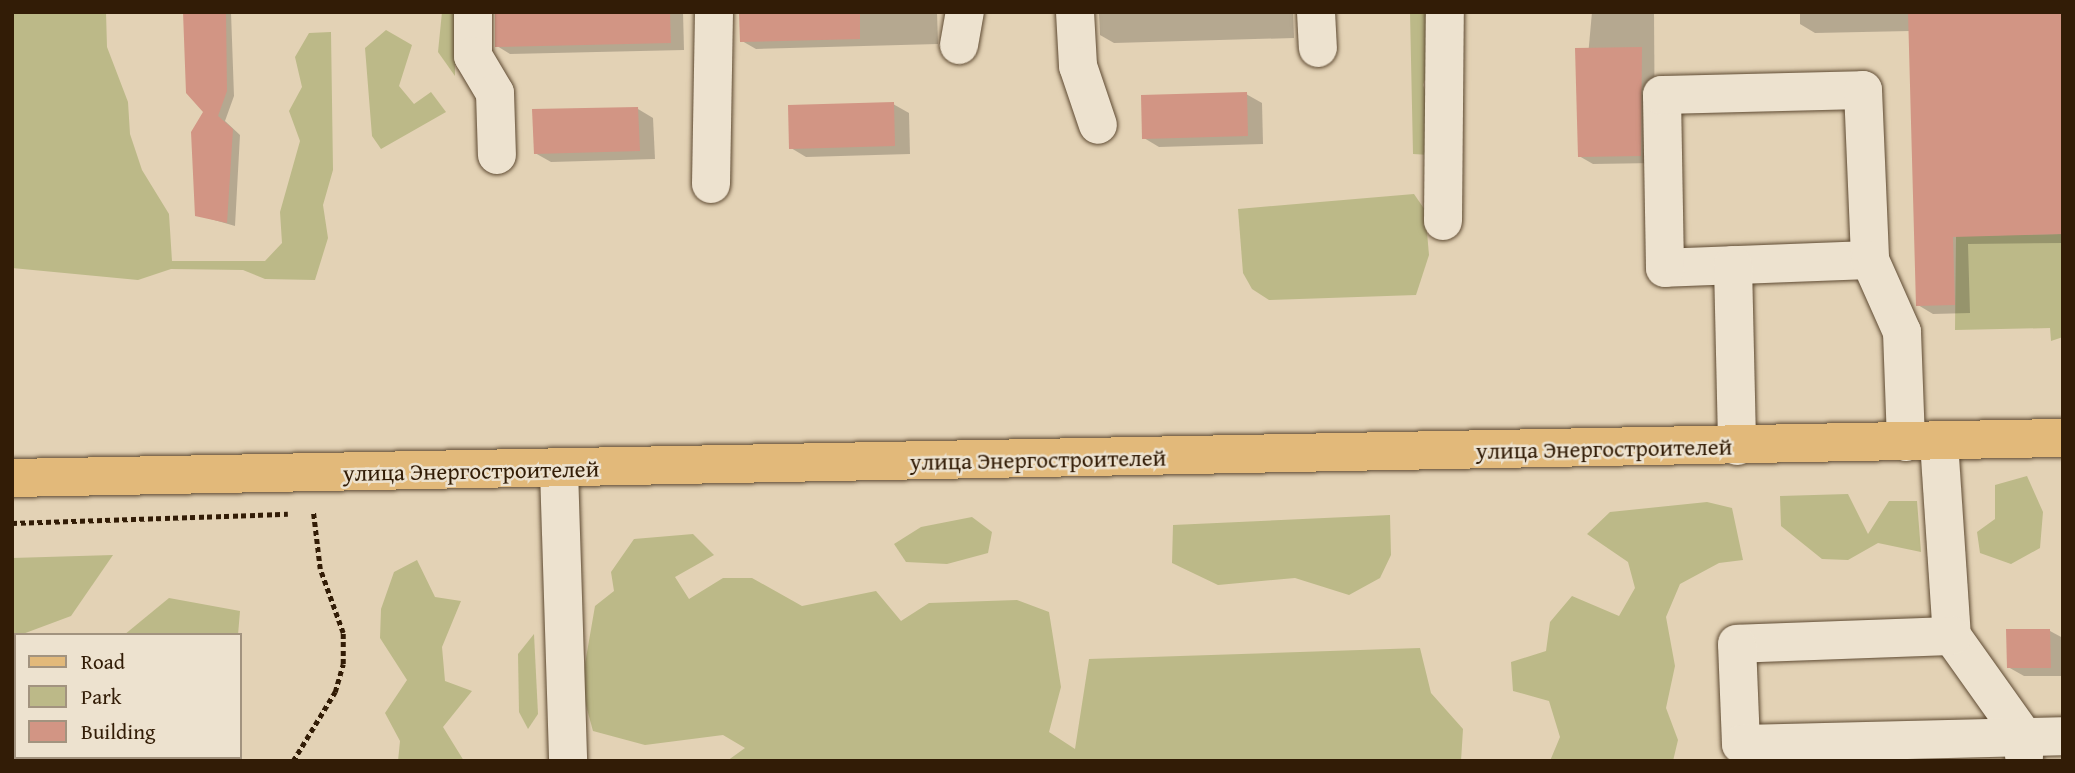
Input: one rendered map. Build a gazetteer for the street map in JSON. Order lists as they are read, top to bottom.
{
  "streets": {
    "main road": ["улица Энергостроителей"]
  },
  "legend": ["Road", "Park", "Building"]
}
